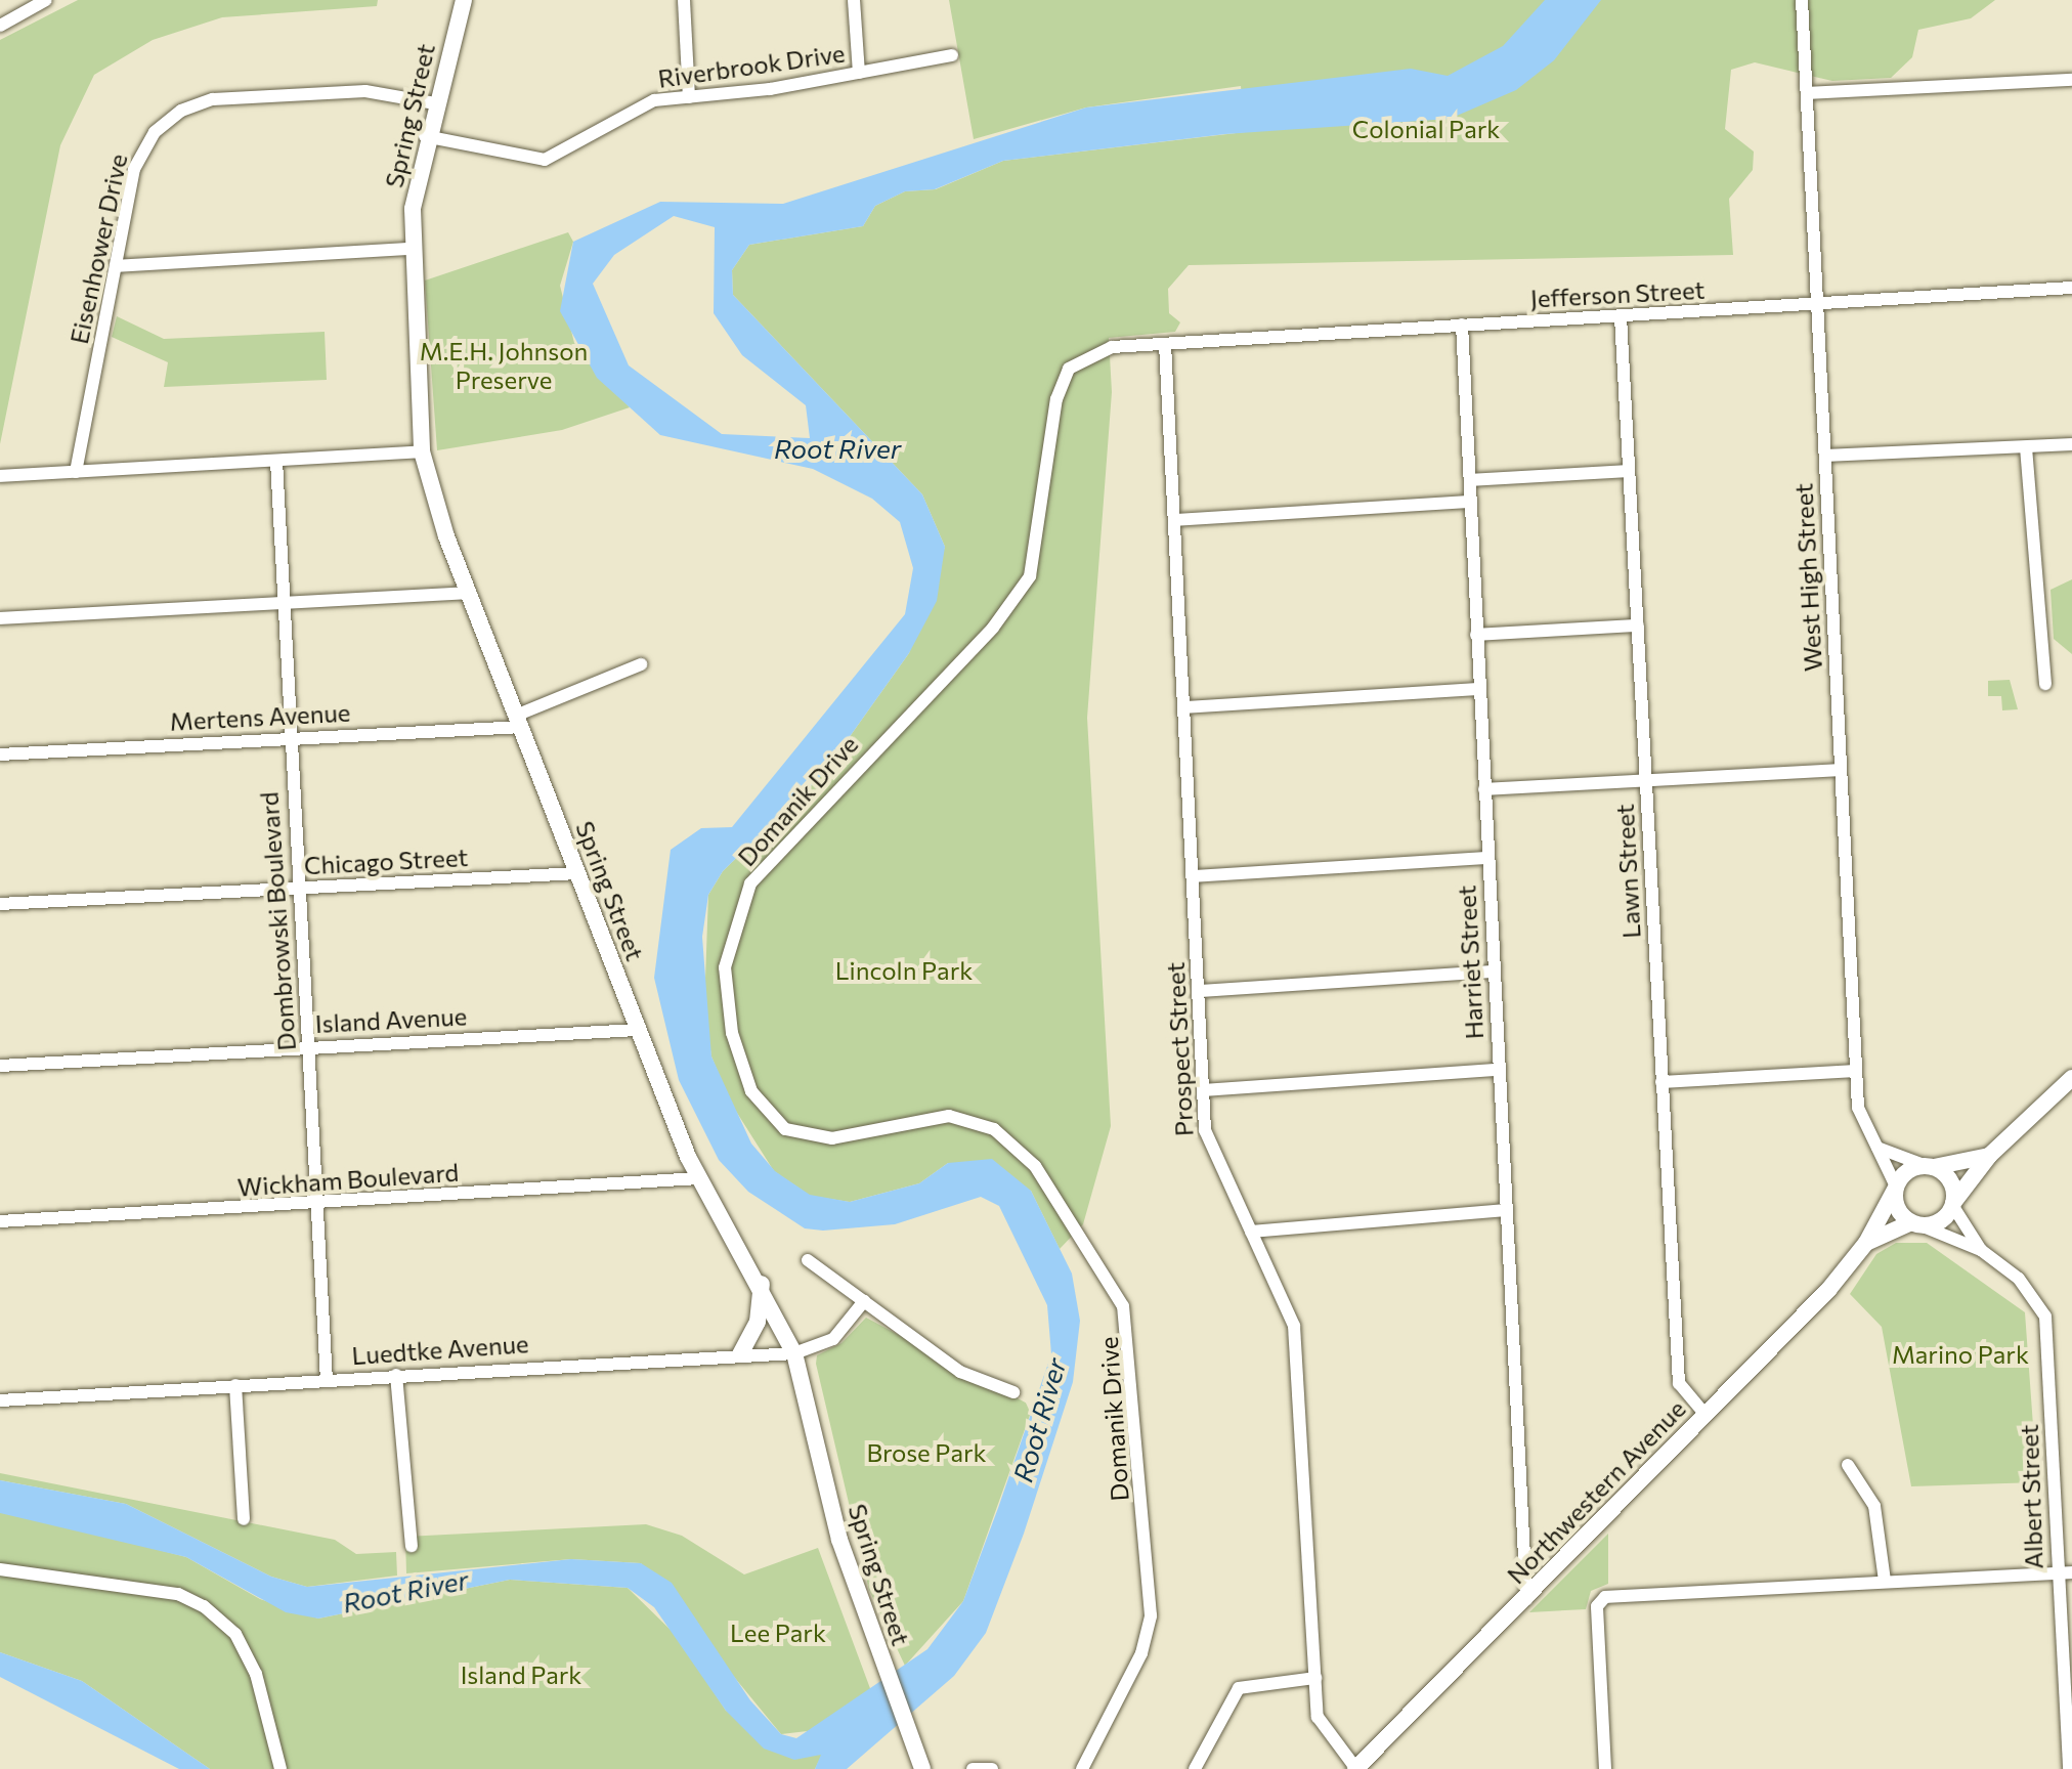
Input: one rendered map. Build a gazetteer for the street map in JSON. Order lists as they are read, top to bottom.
{
  "streets": {
    "main road": ["Spring Street", "Northwestern Avenue"],
    "street": [
      "Riverbrook Drive",
      "Eisenhower Drive",
      "Jefferson Street",
      "West High Street",
      "Mertens Avenue",
      "Domanik Drive",
      "Chicago Street",
      "Lawn Street",
      "Dombrowski Boulevard",
      "Harriet Street",
      "Island Avenue",
      "Prospect Street",
      "Wickham Boulevard",
      "Luedtke Avenue",
      "Albert Street"
    ]
  },
  "crossings": [
    ["Riverbrook Drive", "Spring Street"],
    ["Spring Street", "Eisenhower Drive"],
    ["Spring Street", "Mertens Avenue"],
    ["Spring Street", "Chicago Street"],
    ["Spring Street", "Island Avenue"],
    ["Spring Street", "Wickham Boulevard"],
    ["Spring Street", "Luedtke Avenue"],
    ["Jefferson Street", "West High Street"],
    ["Jefferson Street", "Domanik Drive"],
    ["Jefferson Street", "Lawn Street"],
    ["Jefferson Street", "Harriet Street"],
    ["Jefferson Street", "Prospect Street"],
    ["West High Street", "Northwestern Avenue"],
    ["West High Street", "Albert Street"],
    ["Mertens Avenue", "Dombrowski Boulevard"],
    ["Domanik Drive", "Prospect Street"],
    ["Chicago Street", "Dombrowski Boulevard"],
    ["Lawn Street", "Northwestern Avenue"],
    ["Dombrowski Boulevard", "Island Avenue"],
    ["Dombrowski Boulevard", "Wickham Boulevard"],
    ["Dombrowski Boulevard", "Luedtke Avenue"],
    ["Harriet Street", "Northwestern Avenue"],
    ["Prospect Street", "Northwestern Avenue"],
    ["Northwestern Avenue", "Albert Street"]
  ],
  "water": ["Root River"],
  "parks": [
    "Colonial Park",
    "M.E.H. Johnson Preserve",
    "Lincoln Park",
    "Marino Park",
    "Brose Park",
    "Lee Park",
    "Island Park"
  ]
}
